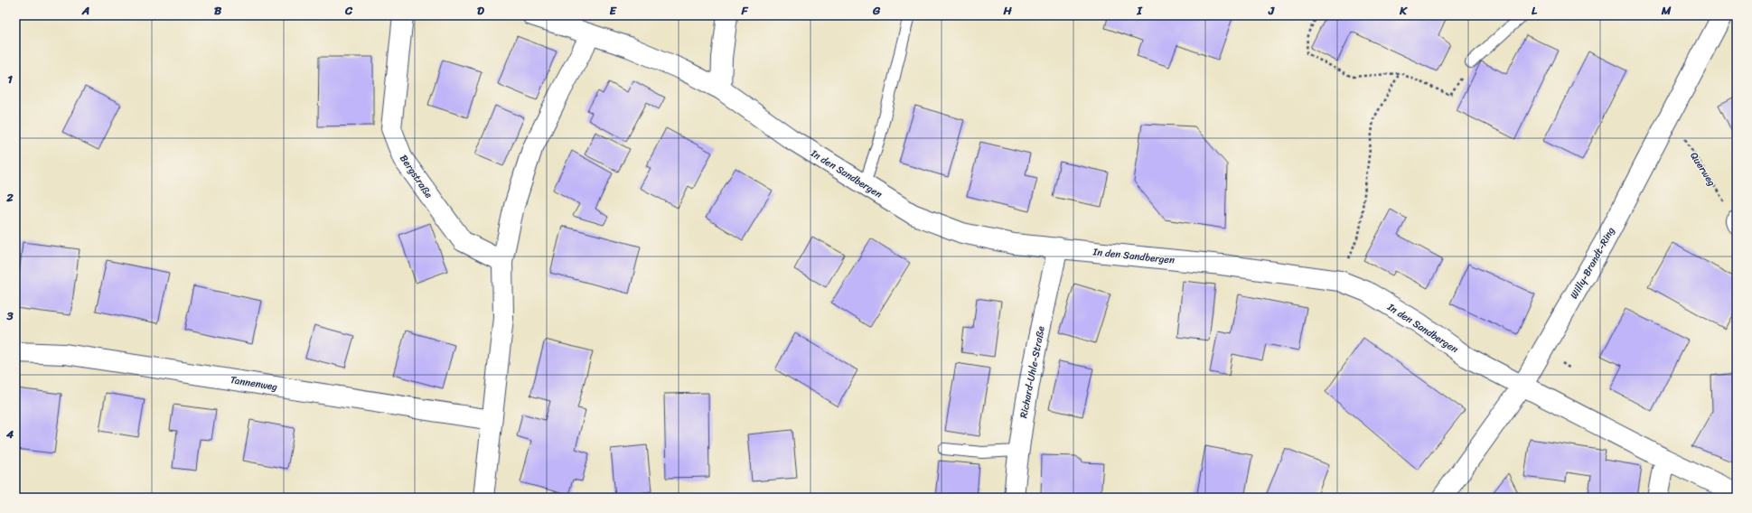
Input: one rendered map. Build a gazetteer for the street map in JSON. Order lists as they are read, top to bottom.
{
  "streets": {
    "street": [
      "In den Sandbergen",
      "Bergstraße",
      "Willy-Brandt-Ring",
      "Richard-Uhle-Straße",
      "Tannenweg"
    ],
    "path": ["Querweg"]
  },
  "crossings": [
    ["Querweg", "Willy-Brandt-Ring"],
    ["In den Sandbergen", "Willy-Brandt-Ring"],
    ["In den Sandbergen", "Richard-Uhle-Straße"]
  ],
  "grid": {
    "columns": [
      "A",
      "B",
      "C",
      "D",
      "E",
      "F",
      "G",
      "H",
      "I",
      "J",
      "K",
      "L",
      "M"
    ],
    "rows": [
      "1",
      "2",
      "3",
      "4"
    ]
  }
}
